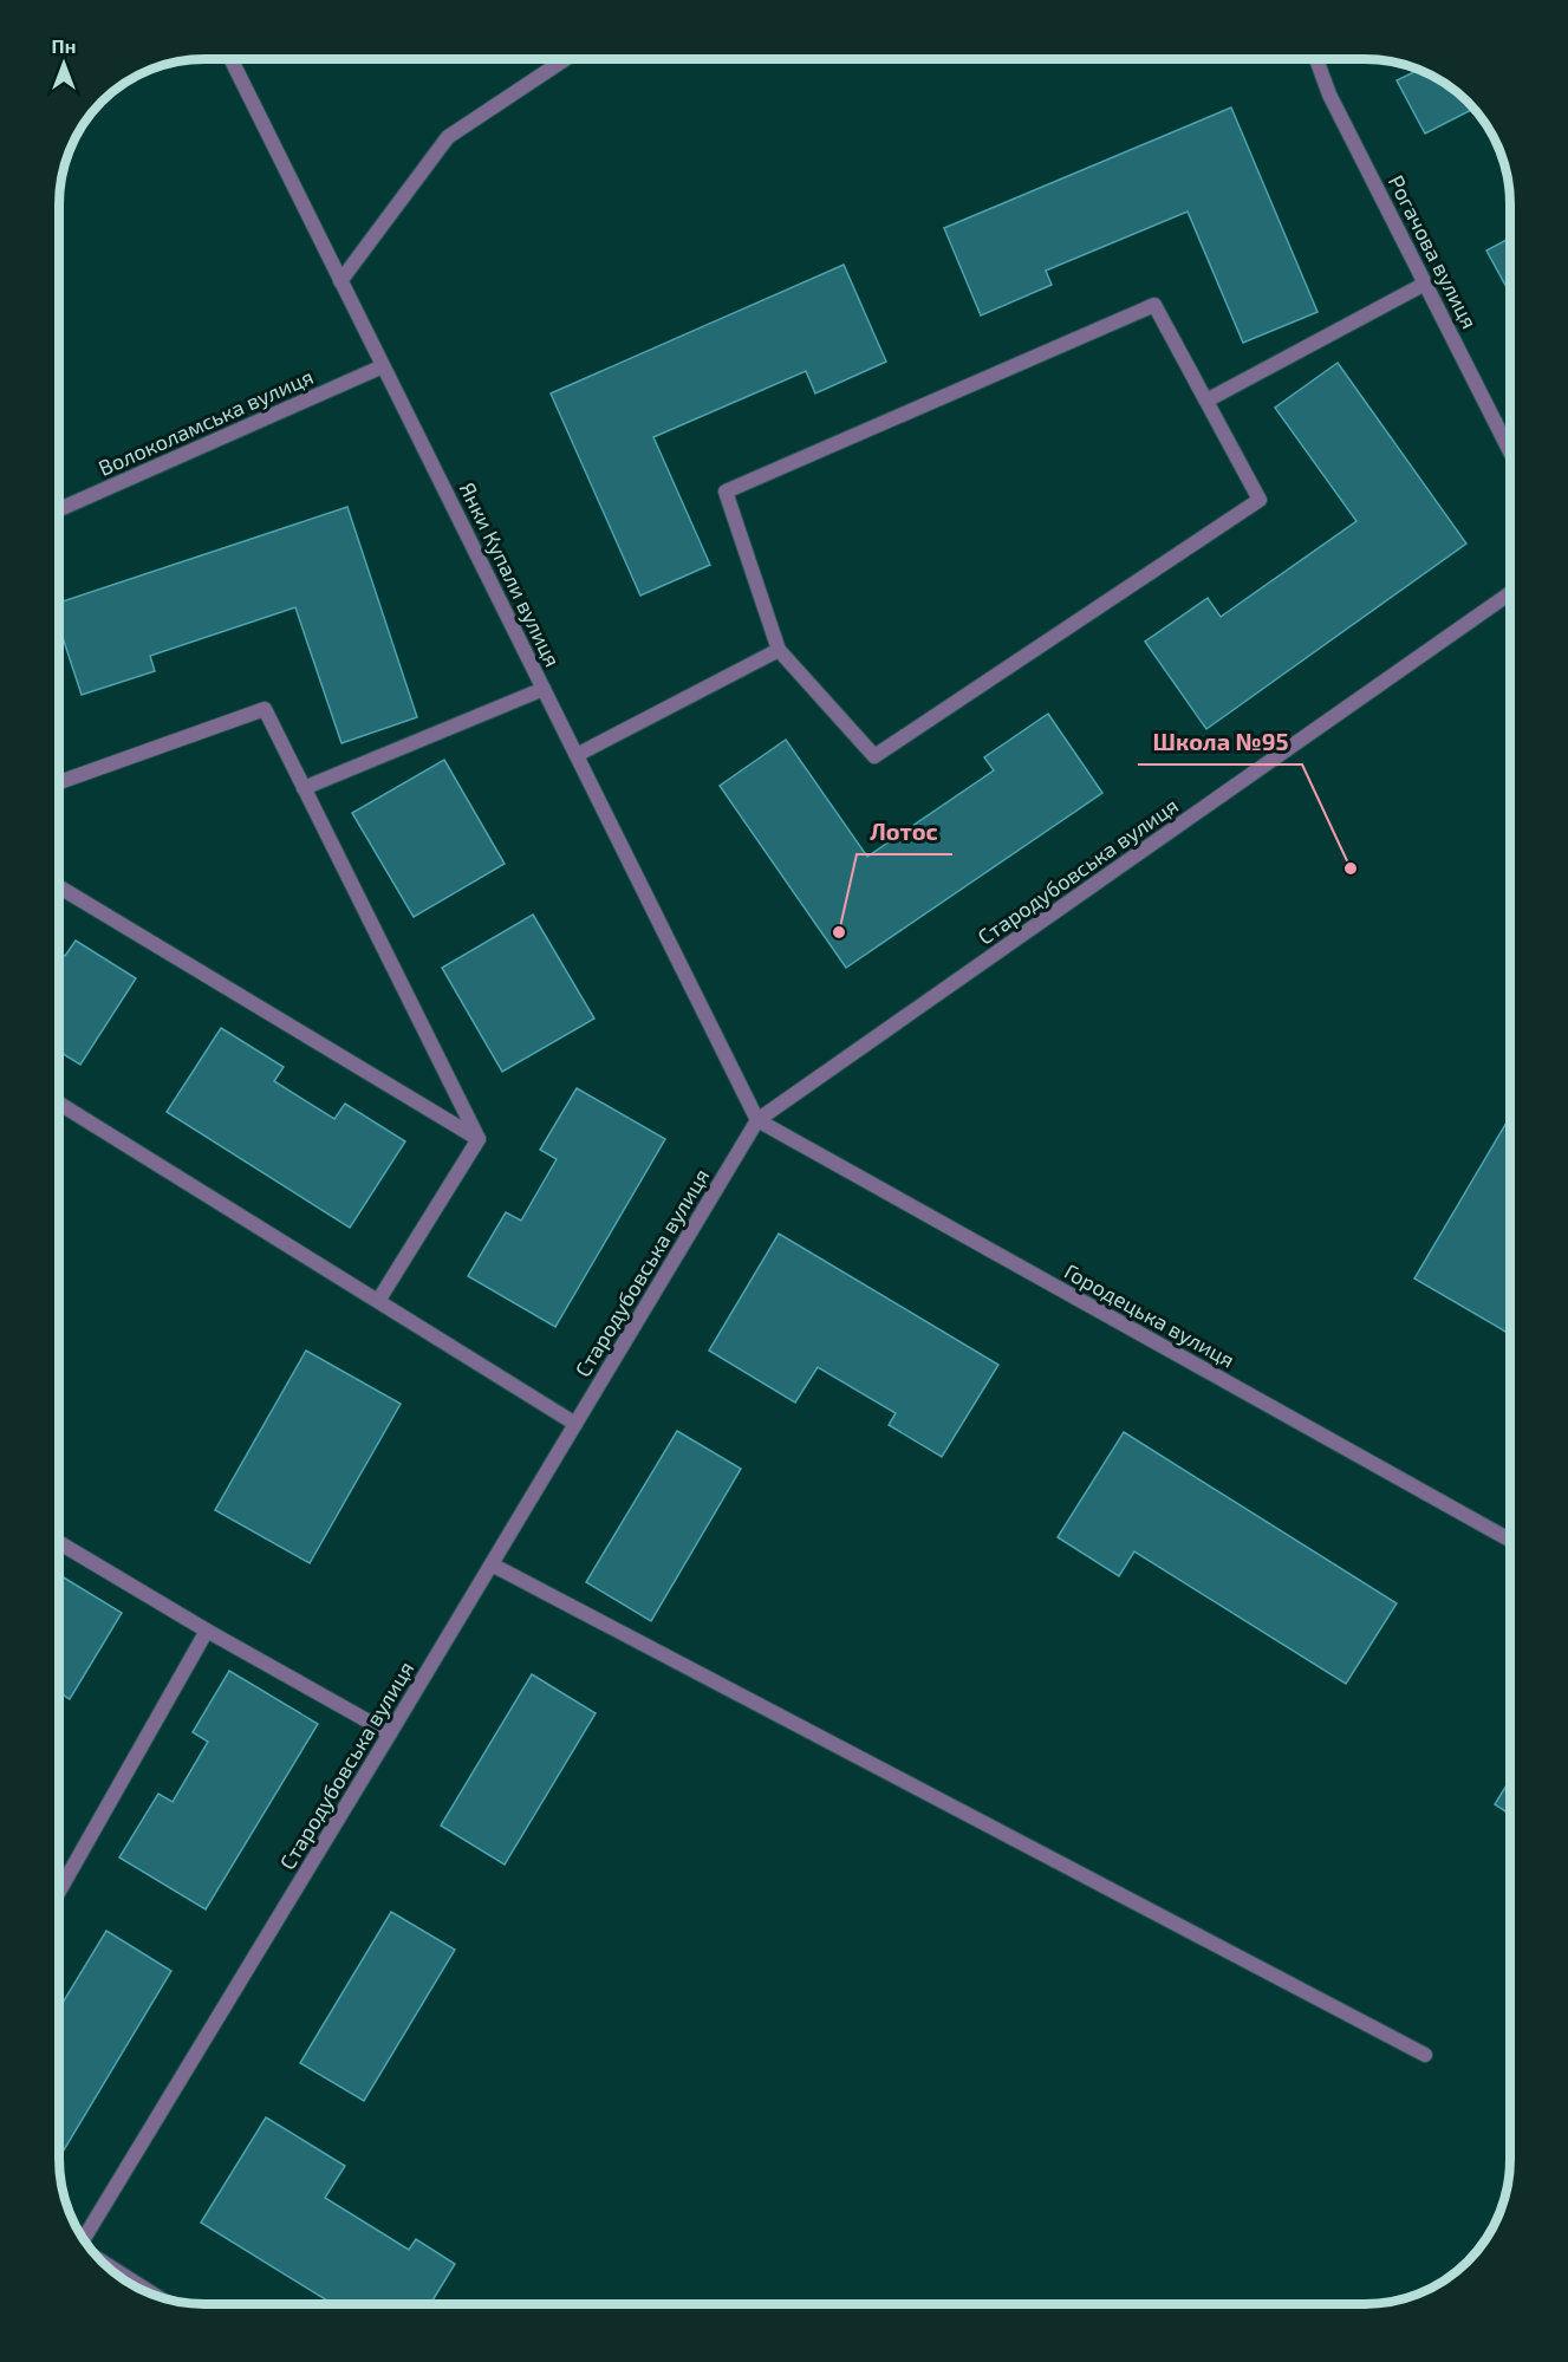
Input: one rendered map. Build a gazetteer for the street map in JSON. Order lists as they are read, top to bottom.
{
  "streets": {
    "street": [
      "Рогачова вулиця",
      "Волоколамська вулиця",
      "Янки Купали вулиця",
      "Стародубовська вулиця",
      "Городецька вулиця"
    ]
  },
  "crossings": [
    ["Волоколамська вулиця", "Янки Купали вулиця"],
    ["Янки Купали вулиця", "Стародубовська вулиця"],
    ["Янки Купали вулиця", "Городецька вулиця"],
    ["Стародубовська вулиця", "Городецька вулиця"]
  ],
  "places": ["Школа №95", "Лотос"],
  "north": "top"
}
